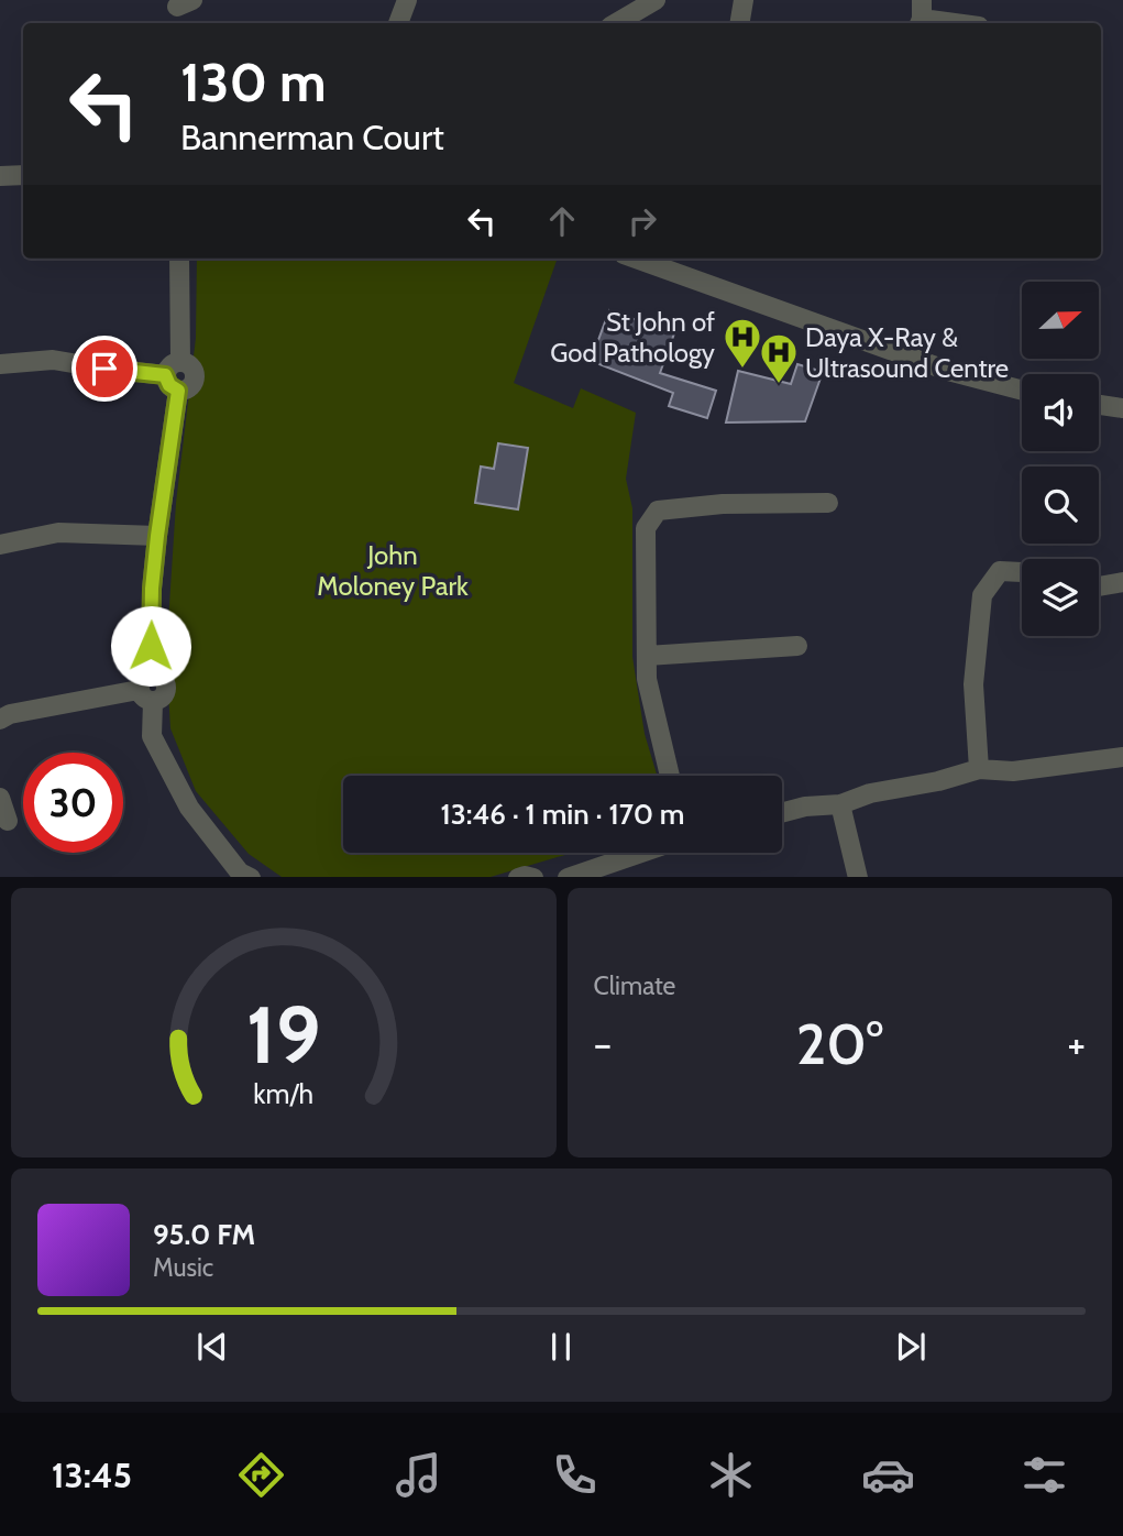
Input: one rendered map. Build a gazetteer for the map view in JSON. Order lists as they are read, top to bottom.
{
  "parks": ["John Moloney Park"],
  "places": {
    "hospital": ["St John of God Pathology", "Daya X-Ray & Ultrasound Centre"]
  },
  "north": "right",
  "page": {
    "turn": ["130 m", "Bannerman Court"],
    "limit": "30",
    "trip": "13:46 · 1 min · 170 m",
    "tile": "Climate",
    "heat": ["−", "20°", "+"],
    "song": ["95.0 FM", "Music"],
    "tabs": "13:45",
    "gauge": ["19", "km/h"]
  }
}
